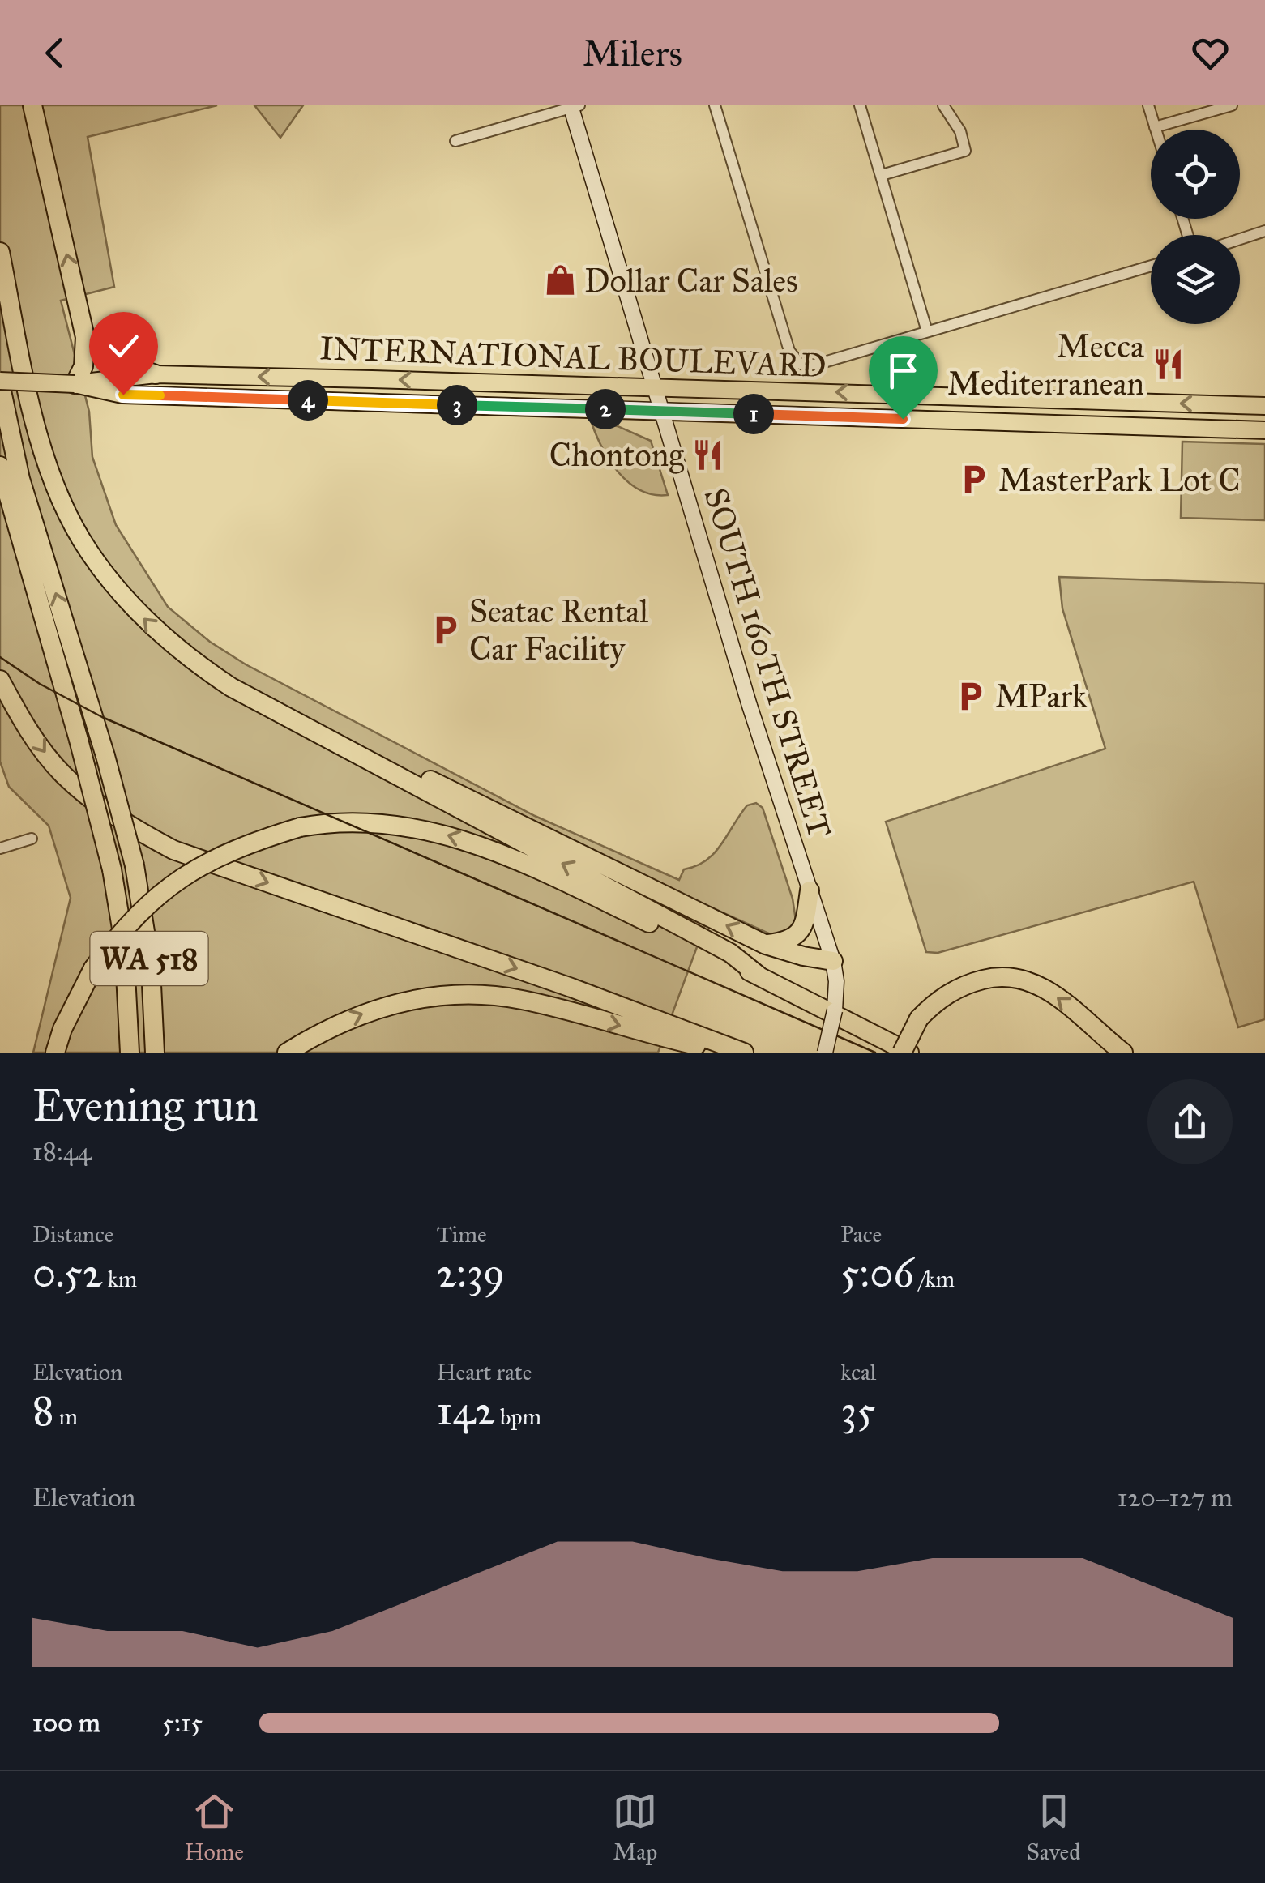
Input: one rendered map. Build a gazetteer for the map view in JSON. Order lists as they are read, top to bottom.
{
  "streets": {
    "highway": ["WA 518"],
    "main road": ["INTERNATIONAL BOULEVARD", "SOUTH 160TH STREET"]
  },
  "crossings": [
    ["INTERNATIONAL BOULEVARD", "SOUTH 160TH STREET"],
    ["INTERNATIONAL BOULEVARD", "WA 518"]
  ],
  "places": {
    "shop": ["Dollar Car Sales"],
    "restaurant": ["Mecca Mediterranean", "Chontong"],
    "parking": ["MasterPark Lot C", "Seatac Rental Car Facility", "MPark"]
  },
  "page": {
    "header": "Milers",
    "pins": [
      "4",
      "3",
      "2",
      "1"
    ],
    "heading": ["Evening run", "18:44"],
    "stats": [
      ["Distance", "0.52 km"],
      ["Time", "2:39"],
      ["Pace", "5:06 /km"],
      ["Elevation", "8 m"],
      ["Heart rate", "142 bpm"],
      ["kcal", "35"]
    ],
    "chart": ["Elevation", "120–127 m"],
    "list": [
      {
        "name": "100 m",
        "note": "5:15"
      }
    ],
    "tabs": ["Home", "Map", "Saved"]
  }
}
